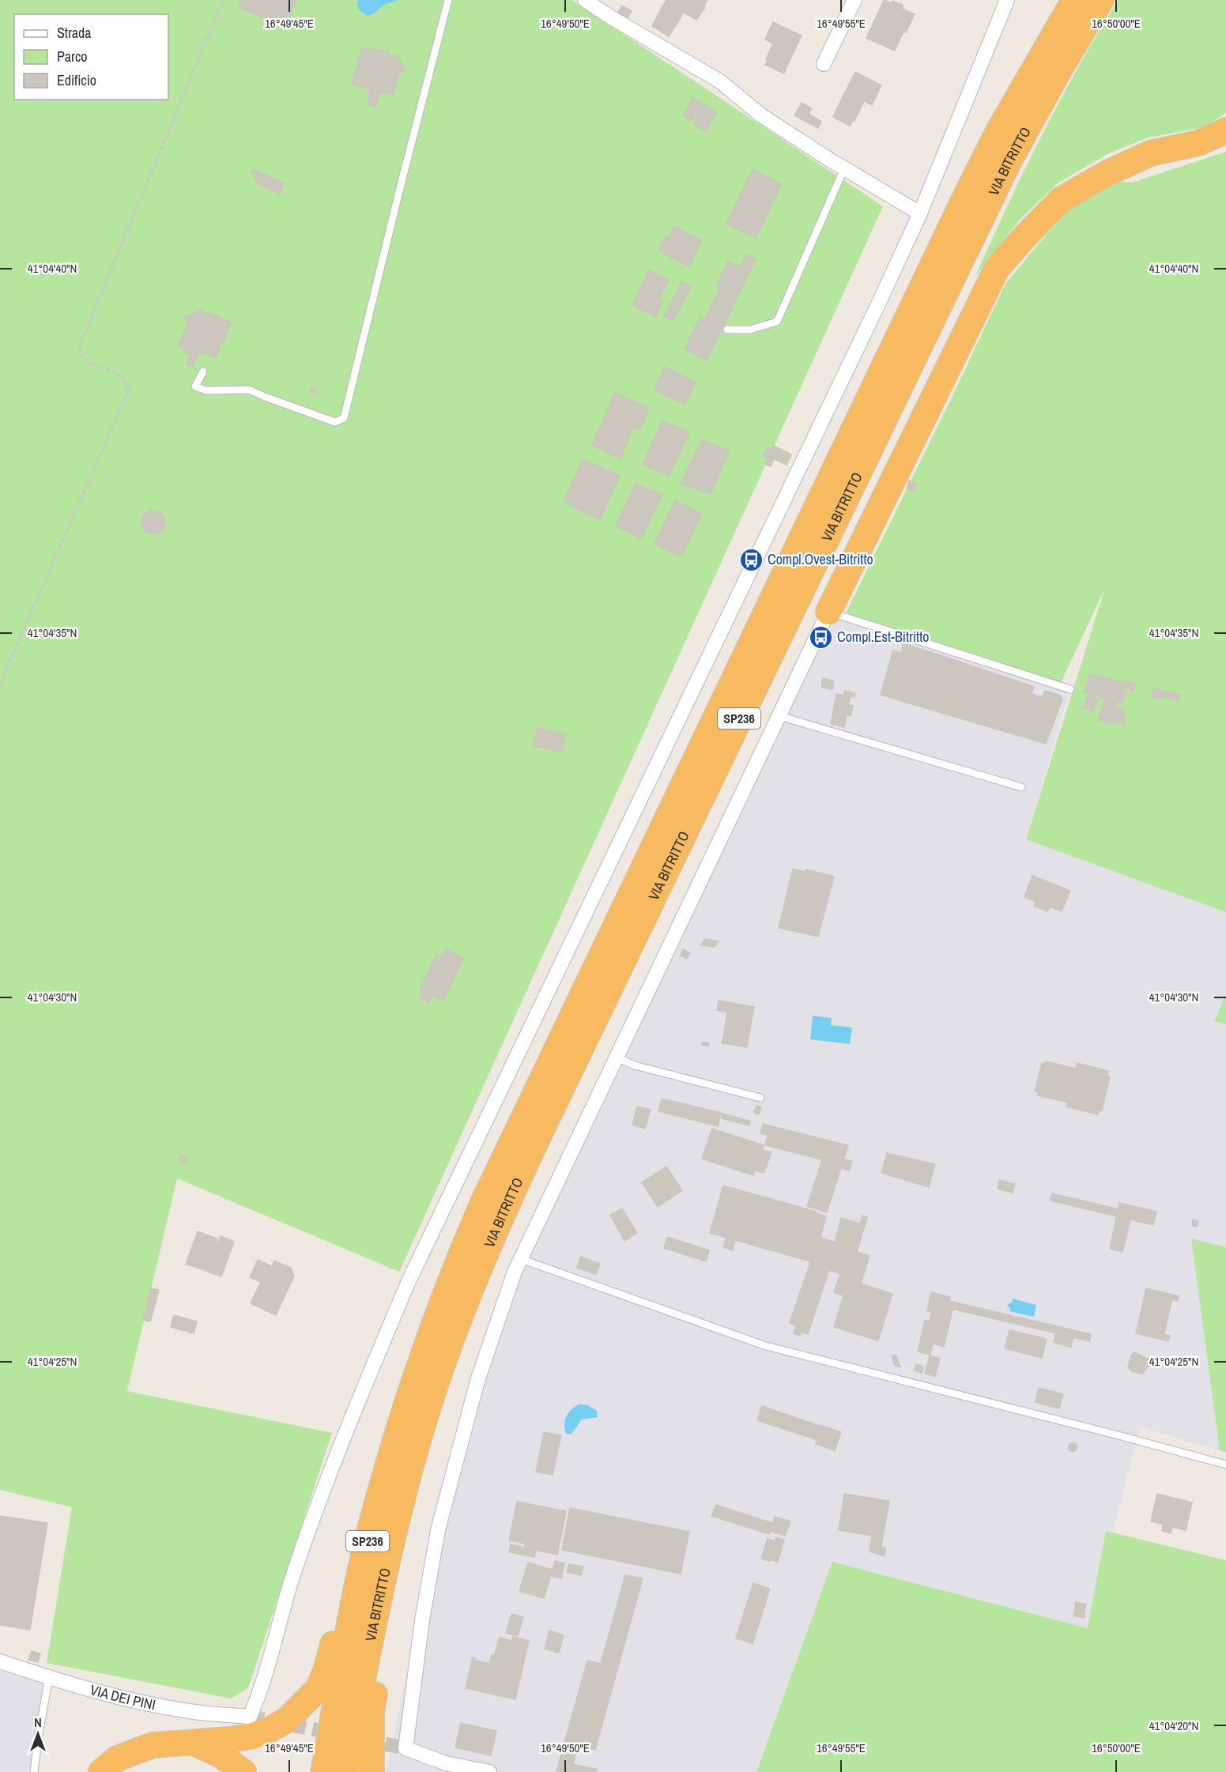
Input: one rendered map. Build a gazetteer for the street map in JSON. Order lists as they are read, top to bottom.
{
  "streets": {
    "highway": ["VIA BITRITTO", "SP236"],
    "street": ["VIA DEI PINI"]
  },
  "places": {
    "bus stop": ["Compl.Ovest-Bitritto", "Compl.Est-Bitritto"]
  },
  "legend": ["Strada", "Parco", "Edificio"],
  "north": "top",
  "coordinates": [
    "16°49'45\"E",
    "16°49'50\"E",
    "16°49'55\"E",
    "16°50'00\"E",
    "41°04'40\"N",
    "41°04'35\"N",
    "41°04'30\"N",
    "41°04'25\"N",
    "41°04'20\"N"
  ]
}
